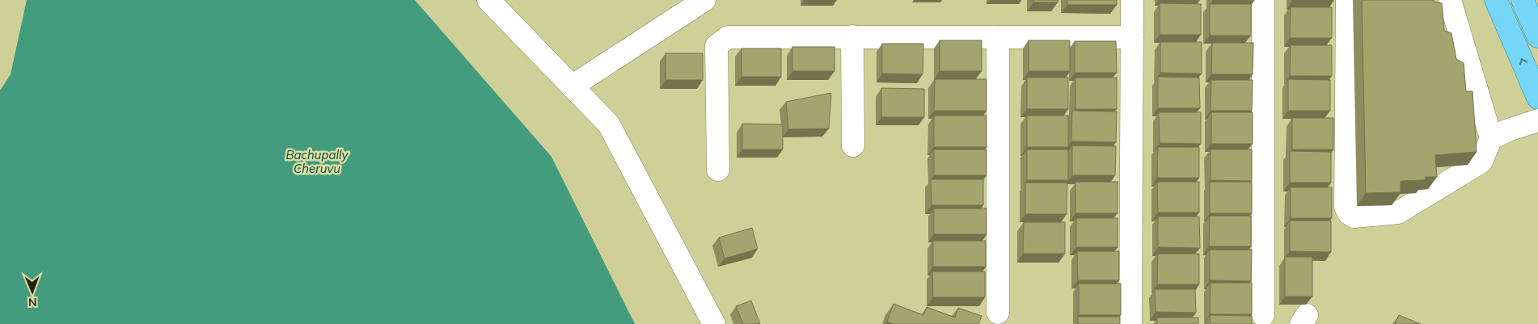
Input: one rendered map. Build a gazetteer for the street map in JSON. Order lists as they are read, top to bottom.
{
  "water": ["Bachupally Cheruvu"],
  "north": "bottom"
}
